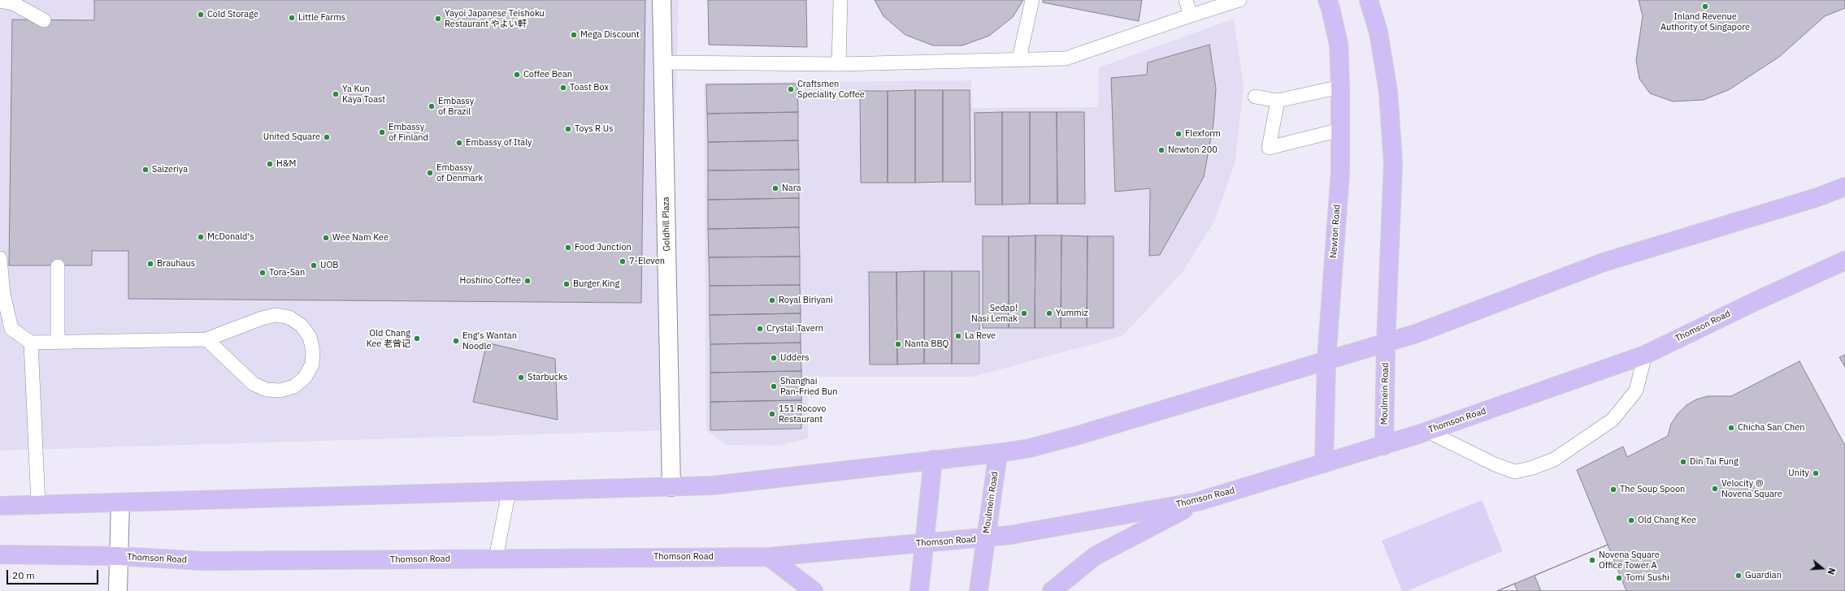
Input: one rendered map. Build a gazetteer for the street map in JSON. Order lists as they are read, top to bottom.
{
  "streets": {
    "main road": ["Newton Road", "Thomson Road", "Moulmein Road"],
    "street": ["Goldhill Plaza"]
  },
  "crossings": [
    ["Newton Road", "Thomson Road"],
    ["Thomson Road", "Moulmein Road"]
  ],
  "places": [
    "Inland Revenue Authority of Singapore",
    "Cold Storage",
    "Little Farms",
    "Yayoi Japanese Teishoku Restaurant やよい軒",
    "Mega Discount",
    "Coffee Bean",
    "Toast Box",
    "Craftsmen Speciality Coffee",
    "Ya Kun Kaya Toast",
    "Embassy of Brazil",
    "Toys R Us",
    "Embassy of Finland",
    "Flexform",
    "United Square",
    "Embassy of Italy",
    "Newton 200",
    "H&M",
    "Saizeriya",
    "Embassy of Denmark",
    "Nara",
    "McDonald's",
    "Wee Nam Kee",
    "Food Junction",
    "7-Eleven",
    "Brauhaus",
    "UOB",
    "Tora-San",
    "Hoshino Coffee",
    "Burger King",
    "Royal Biriyani",
    "Sedap! Nasi Lemak",
    "Yummiz",
    "Crystal Tavern",
    "La Reve",
    "Old Chang Kee 老曾记",
    "Eng's Wantan Noodle",
    "Nanta BBQ",
    "Udders",
    "Starbucks",
    "Shanghai Pan-Fried Bun",
    "151 Rocovo Restaurant",
    "Chicha San Chen",
    "Din Tai Fung",
    "Unity",
    "Velocity @ Novena Square",
    "The Soup Spoon",
    "Old Chang Kee",
    "Novena Square Office Tower A",
    "Guardian",
    "Tomi Sushi"
  ],
  "scale_bar": "20 m",
  "north": "right"
}
